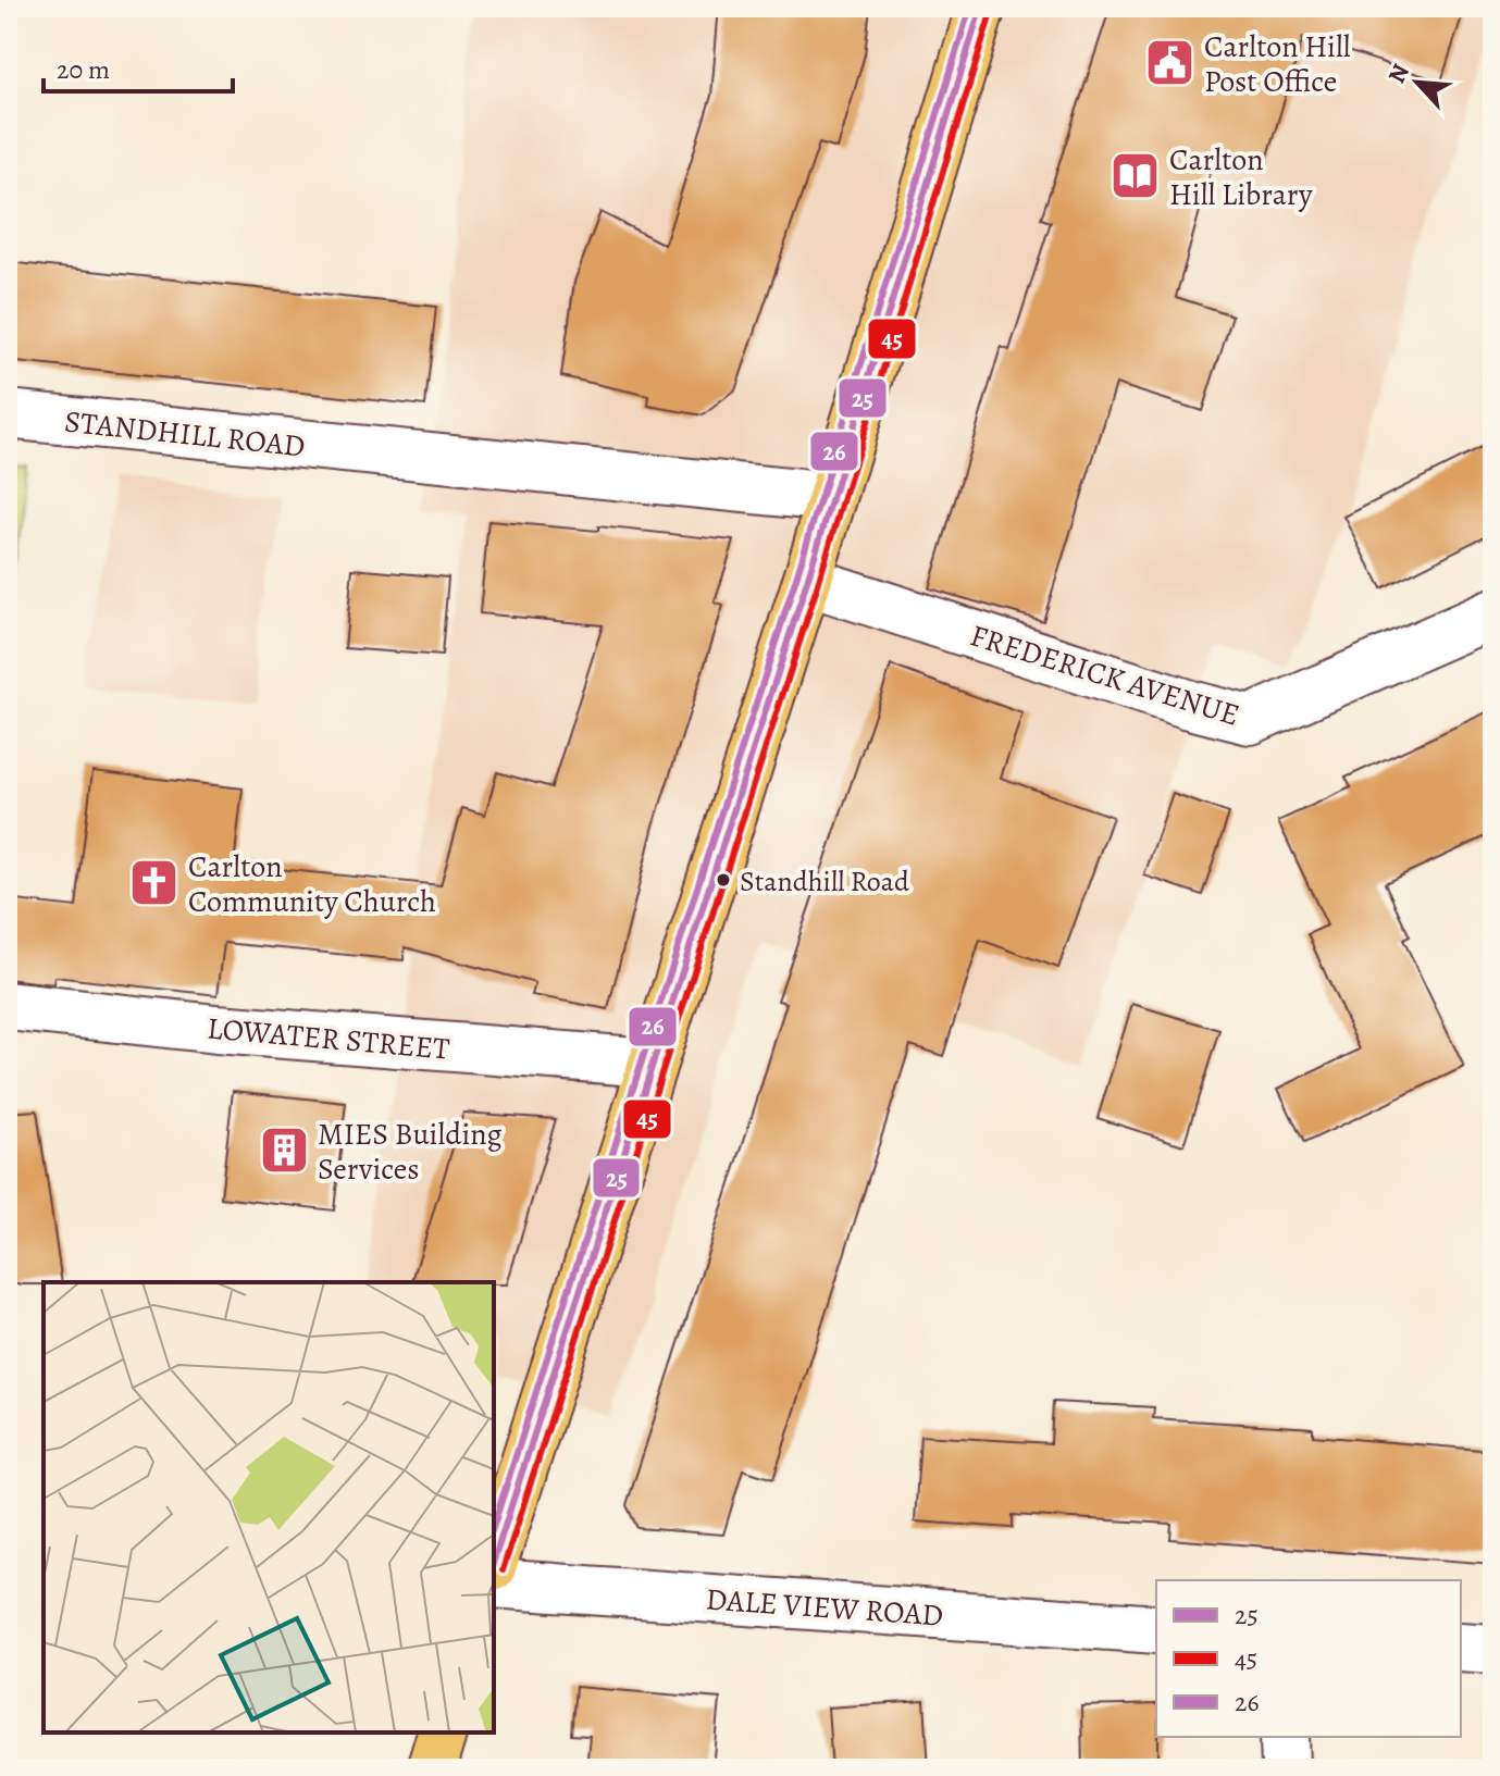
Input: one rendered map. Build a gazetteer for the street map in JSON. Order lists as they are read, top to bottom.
{
  "streets": {
    "street": [
      "STANDHILL ROAD",
      "FREDERICK AVENUE",
      "LOWATER STREET",
      "DALE VIEW ROAD"
    ]
  },
  "places": {
    "public building": ["Carlton Hill Post Office"],
    "library": ["Carlton Hill Library"],
    "other": ["Standhill Road"],
    "church": ["Carlton Community Church"],
    "building": ["MIES Building Services"]
  },
  "lines": ["transit line 25", "transit line 26", "transit line 45"],
  "legend": ["25", "45", "26"],
  "scale_bar": "20 m",
  "north": "top left"
}
